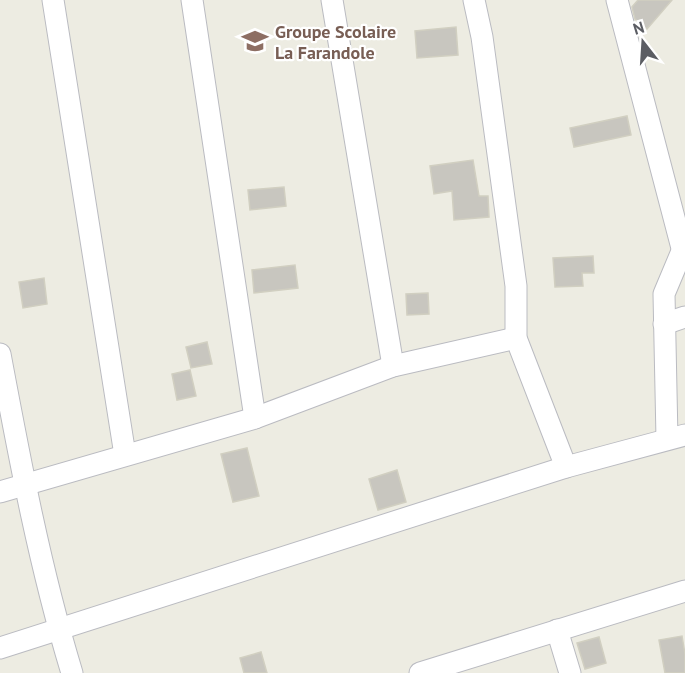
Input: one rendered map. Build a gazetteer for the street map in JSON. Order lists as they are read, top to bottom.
{
  "places": {
    "school or university": ["Groupe Scolaire La Farandole"]
  },
  "north": "top"
}
